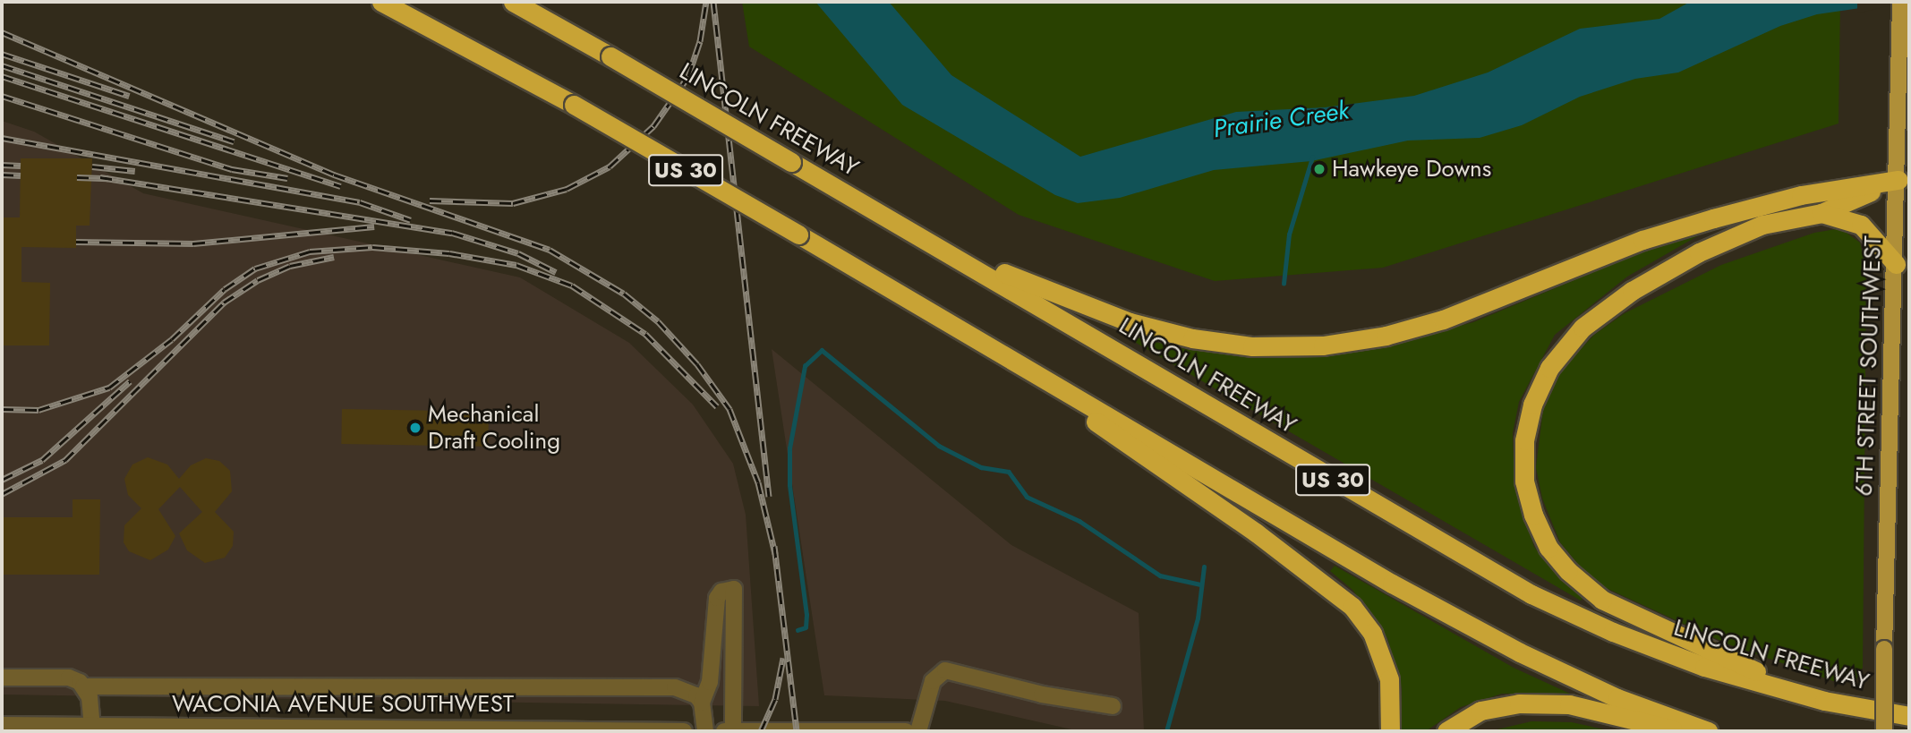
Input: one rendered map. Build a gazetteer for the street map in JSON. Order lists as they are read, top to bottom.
{
  "streets": {
    "highway": ["LINCOLN FREEWAY", "US 30"],
    "main road": ["6TH STREET SOUTHWEST"],
    "street": ["WACONIA AVENUE SOUTHWEST"]
  },
  "water": ["Prairie Creek"],
  "places": ["Hawkeye Downs", "Mechanical Draft Cooling"]
}
